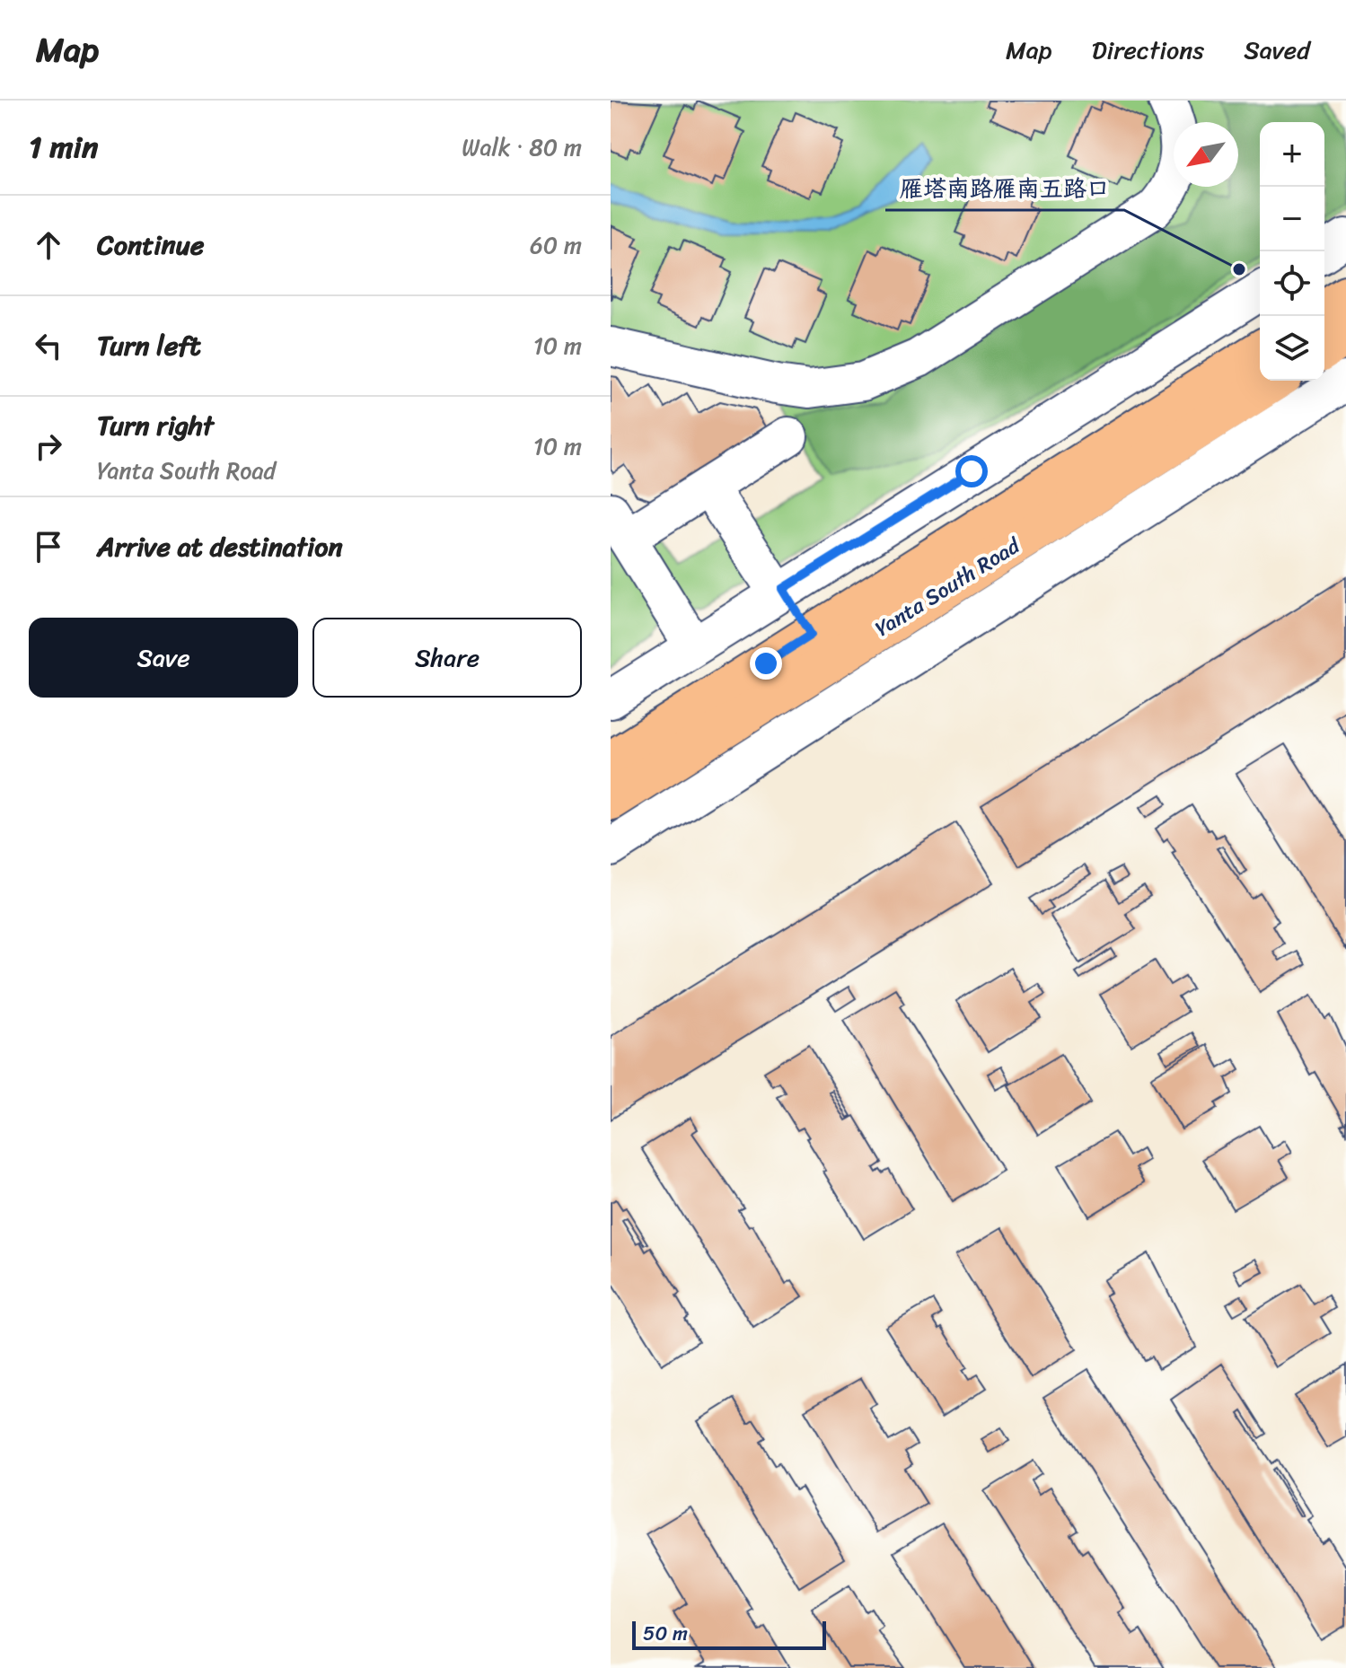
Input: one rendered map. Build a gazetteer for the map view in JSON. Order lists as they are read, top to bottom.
{
  "streets": {
    "main road": ["Yanta South Road"]
  },
  "places": ["雁塔南路雁南五路口"],
  "scale_bar": "50 m",
  "north": "bottom left",
  "page": {
    "header": "Map",
    "nav": ["Map", "Directions", "Saved"],
    "heading": ["1 min", "Walk · 80 m"],
    "map_buttons": ["+", "−"],
    "list": [
      ["Continue", "60 m"],
      ["Turn left", "10 m"],
      ["Turn right", "Yanta South Road", "10 m"],
      "Arrive at destination"
    ],
    "buttons": ["Save", "Share"],
    "scale": "50 m"
  }
}
